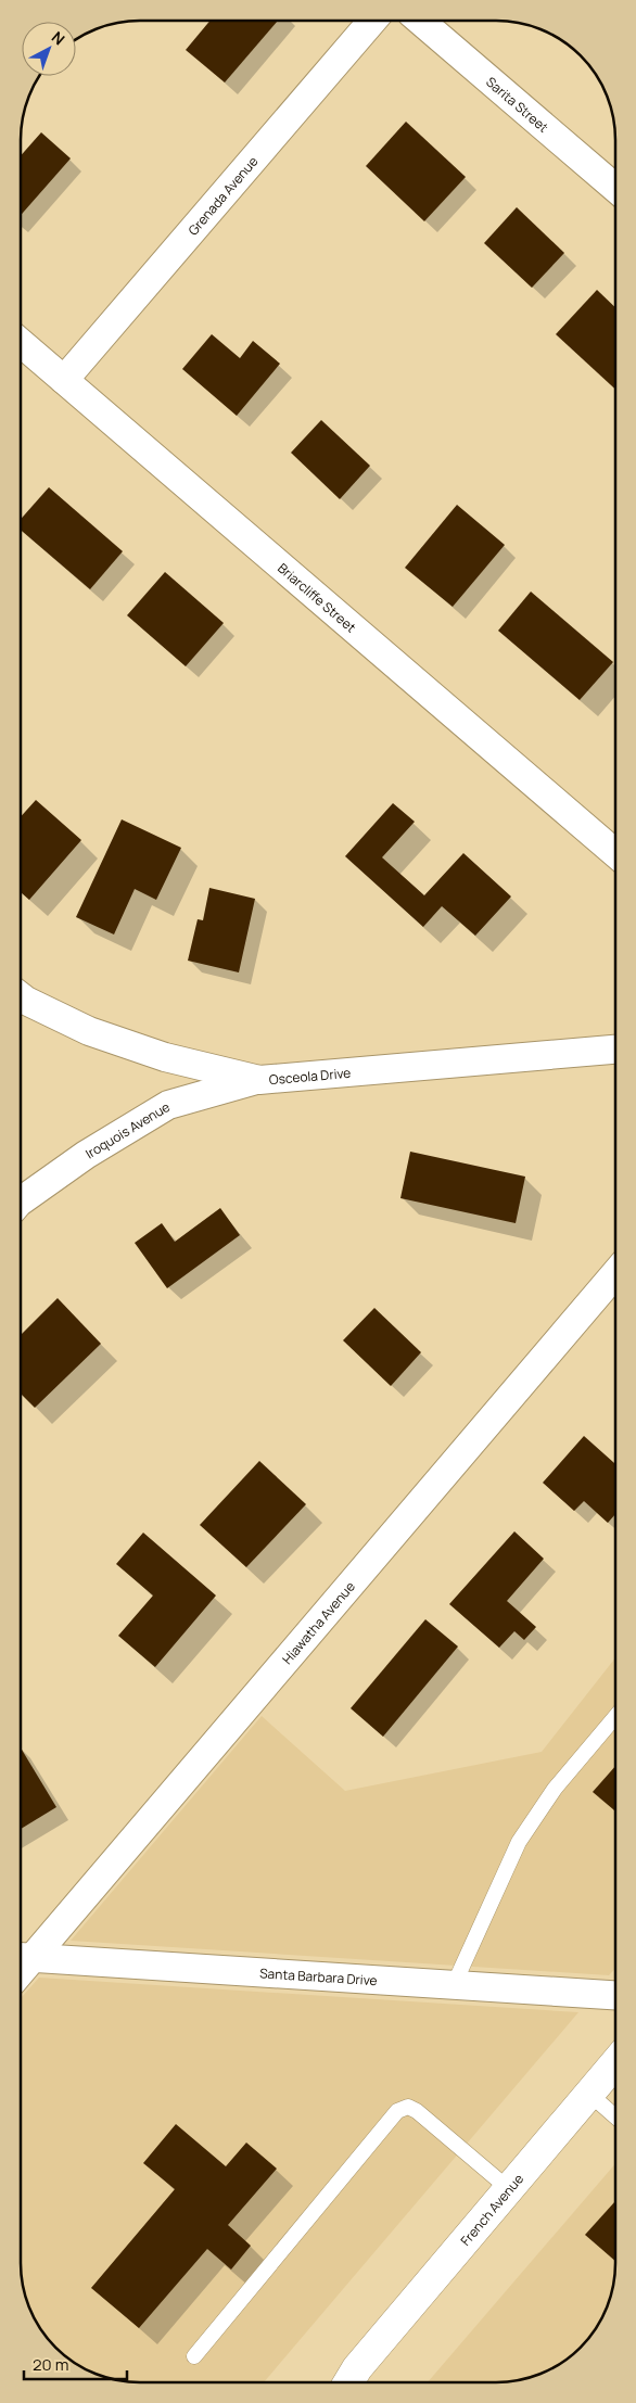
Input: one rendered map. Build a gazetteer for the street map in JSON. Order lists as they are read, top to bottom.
{
  "streets": {
    "main road": ["French Avenue"],
    "street": [
      "Sarita Street",
      "Grenada Avenue",
      "Briarcliffe Street",
      "Osceola Drive",
      "Iroquois Avenue",
      "Hiawatha Avenue",
      "Santa Barbara Drive"
    ]
  },
  "crossings": [
    ["Grenada Avenue", "Briarcliffe Street"],
    ["Osceola Drive", "Iroquois Avenue"],
    ["Hiawatha Avenue", "Santa Barbara Drive"]
  ],
  "scale_bar": "20 m",
  "north": "top right"
}
